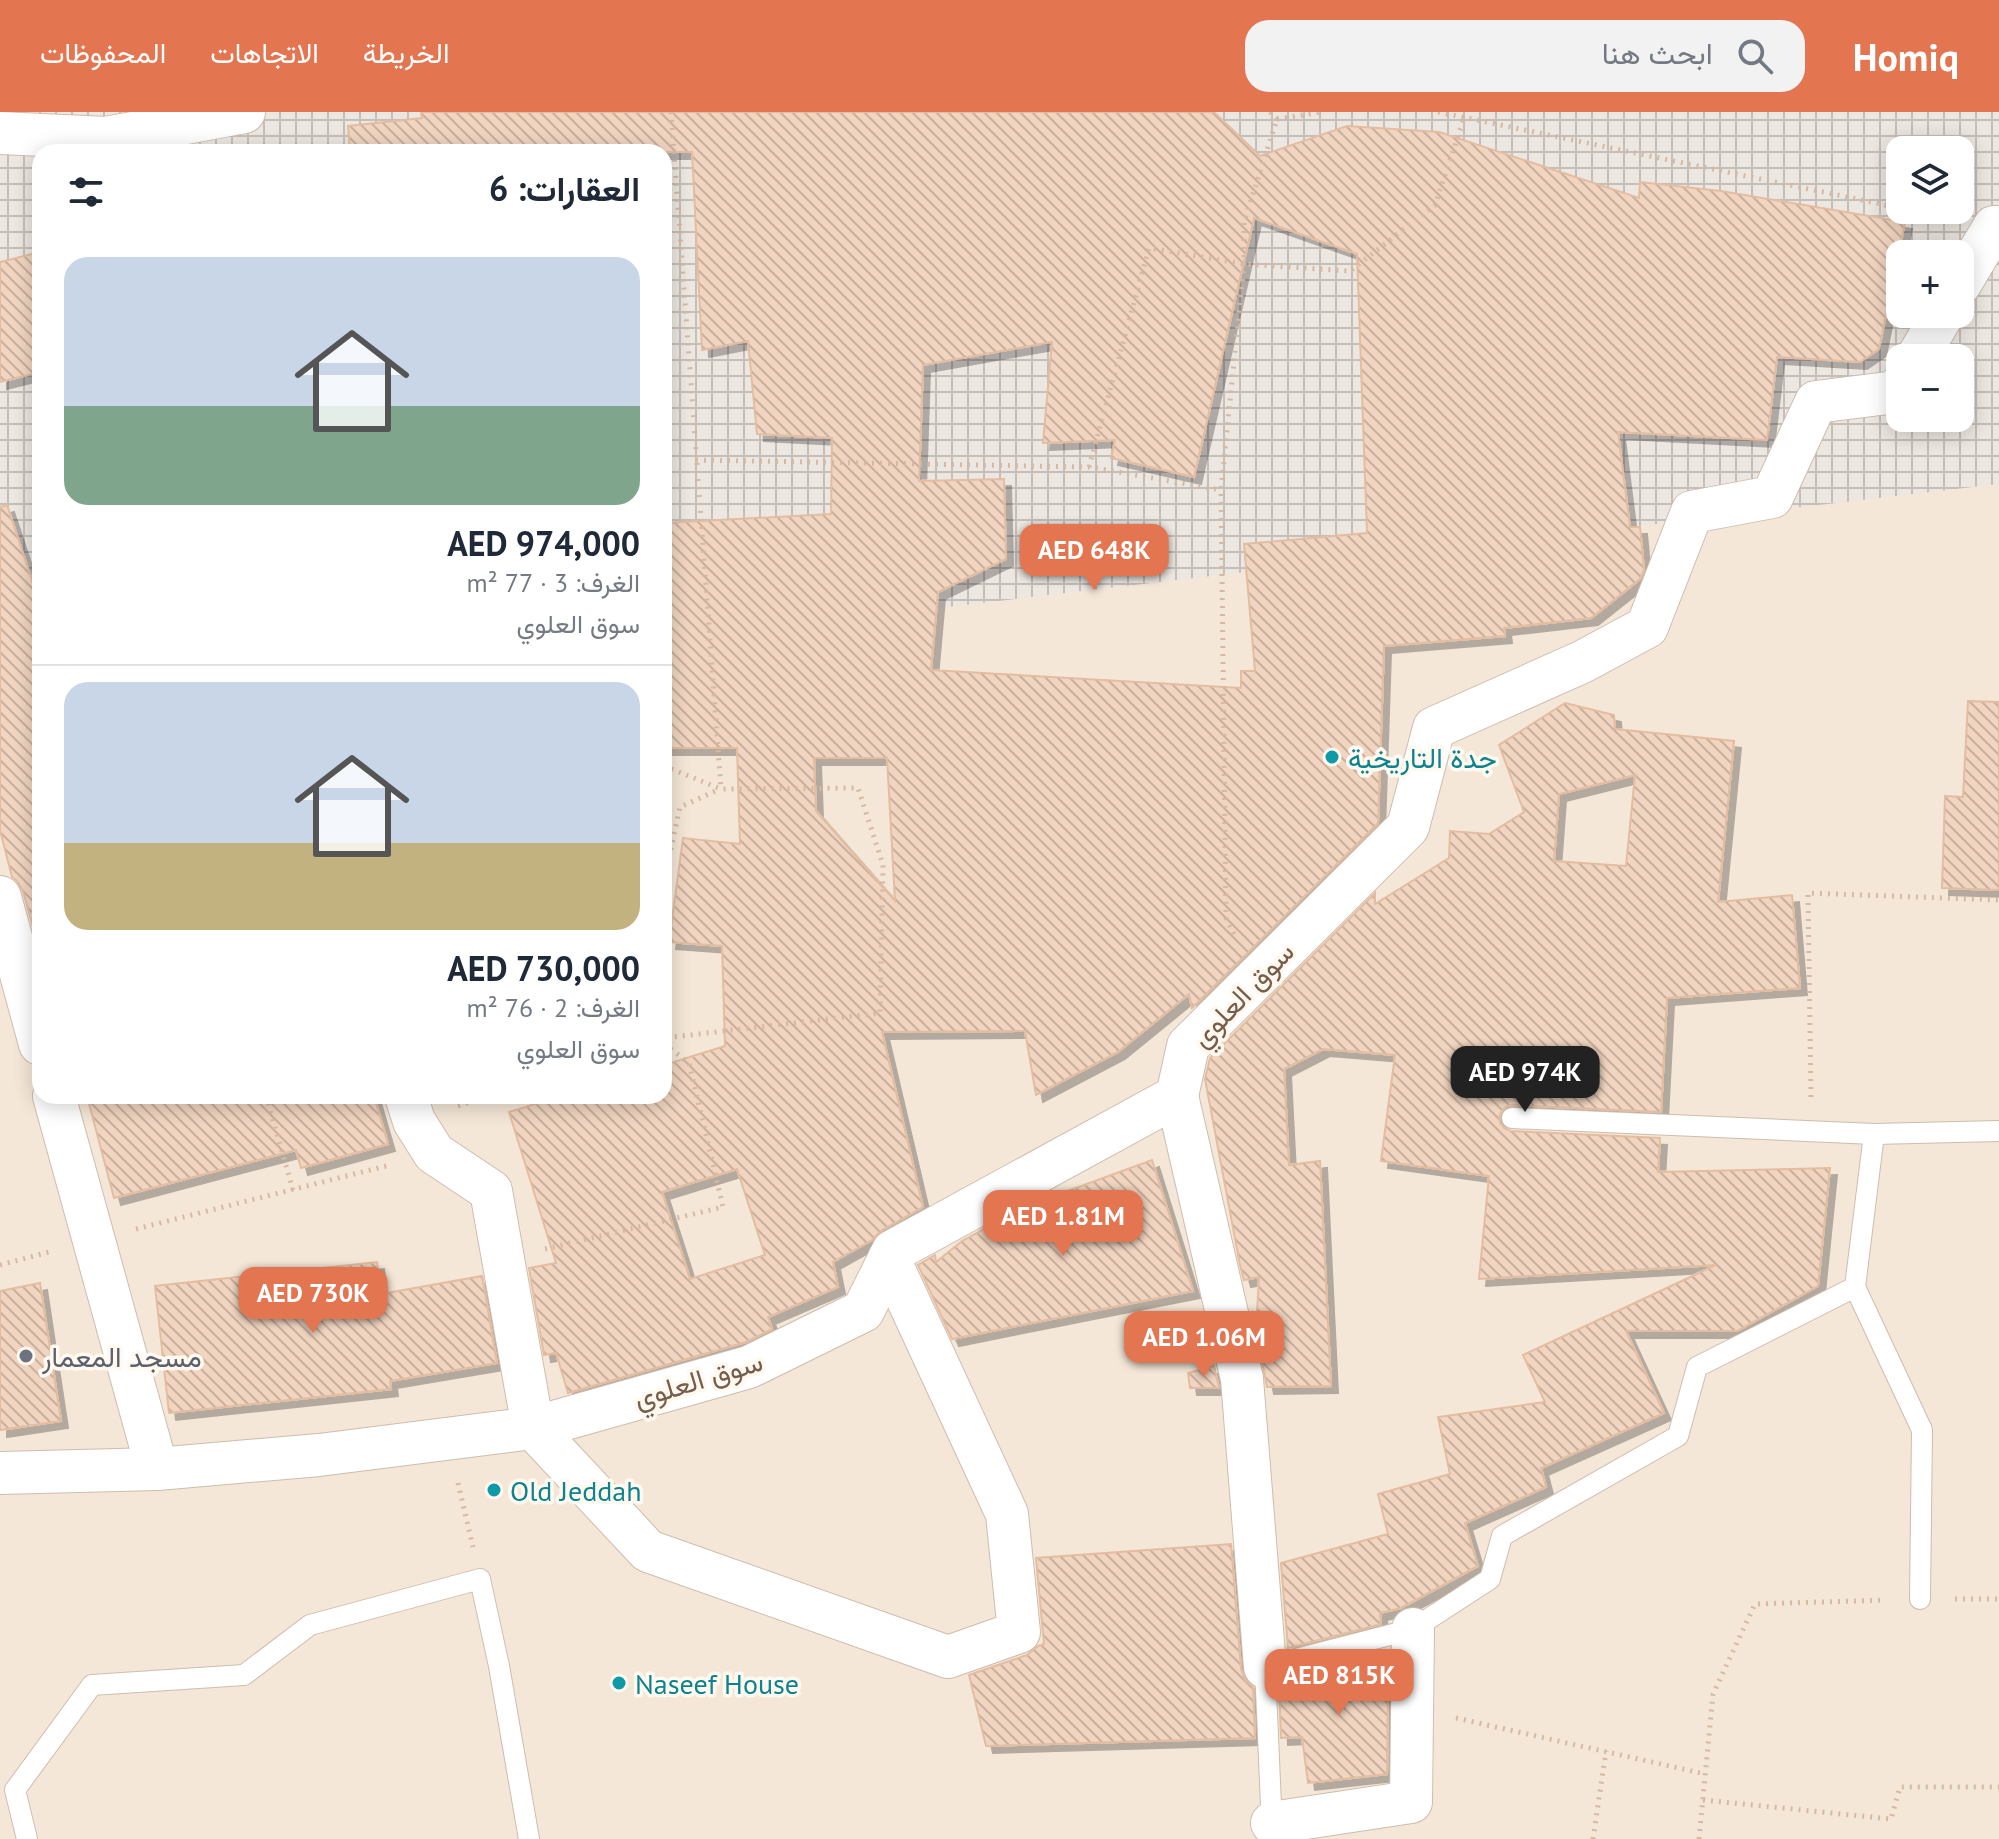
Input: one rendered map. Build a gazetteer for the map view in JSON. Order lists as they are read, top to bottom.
{
  "streets": {
    "street": ["سوق العلوي"]
  },
  "places": [
    "جدة التاريخية",
    "مسجد المعمار",
    "Old Jeddah",
    "Naseef House"
  ],
  "page": {
    "header": "Homiq",
    "search": "ابحث هنا",
    "nav": ["الخريطة", "الاتجاهات", "المحفوظات"],
    "map_buttons": ["+", "−"],
    "heading": "العقارات: 6",
    "list": [
      {
        "name": "AED 974,000",
        "note": "الغرف: 3 · 77 m² · سوق العلوي"
      },
      {
        "name": "AED 730,000",
        "note": "الغرف: 2 · 76 m² · سوق العلوي"
      }
    ],
    "price": [
      "AED 648K",
      "AED 974K",
      "AED 1.81M",
      "AED 730K",
      "AED 1.06M",
      "AED 815K"
    ]
  }
}
